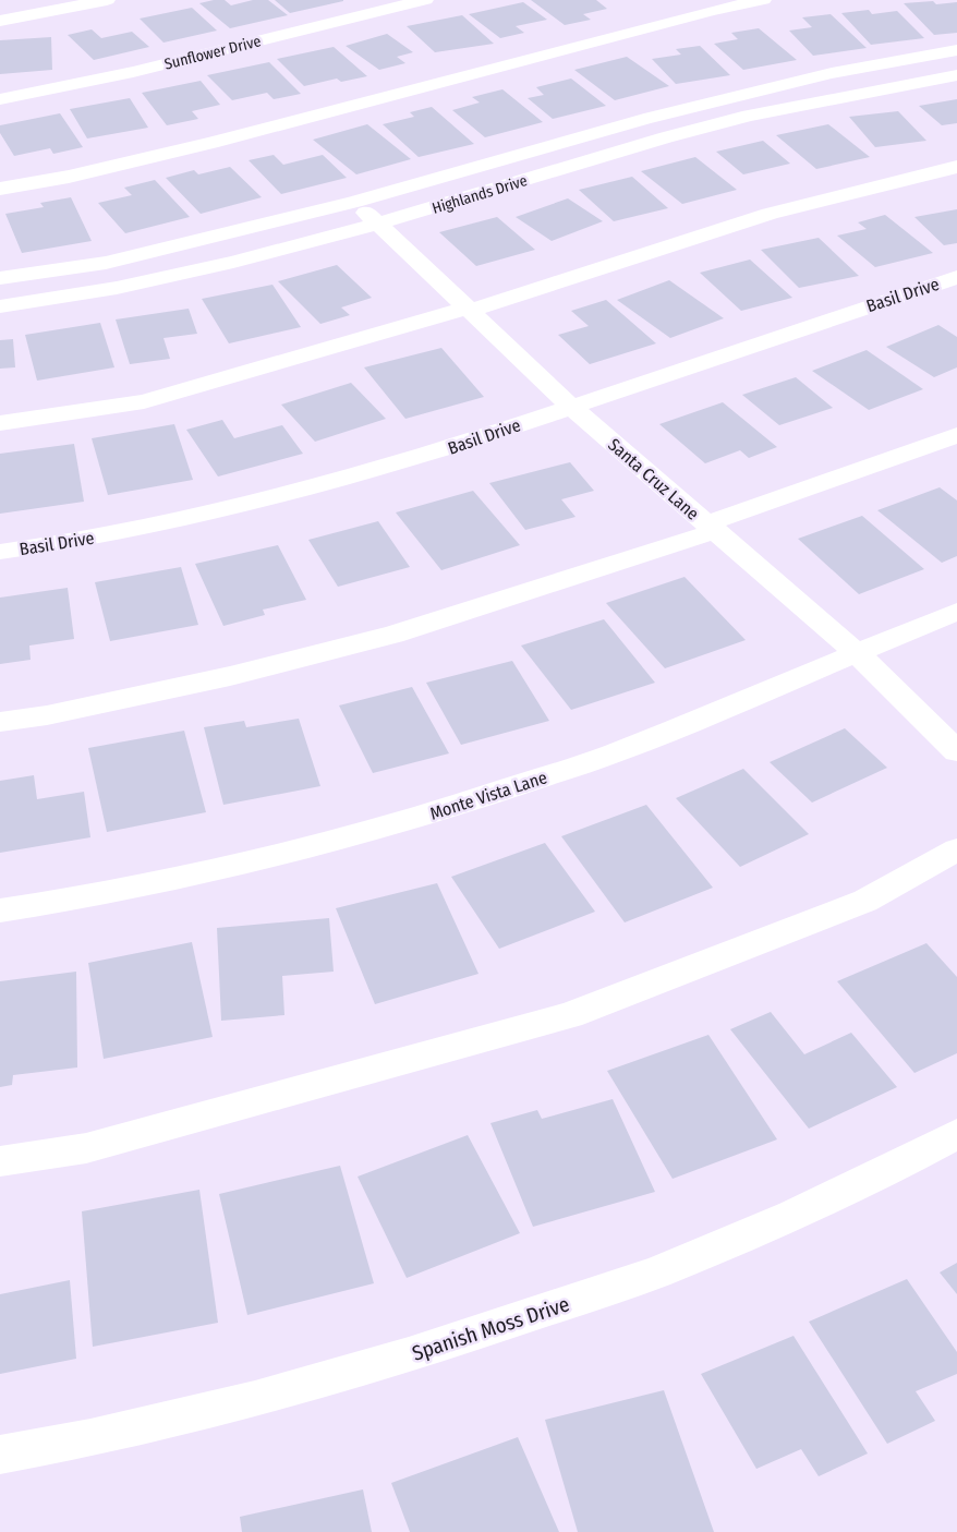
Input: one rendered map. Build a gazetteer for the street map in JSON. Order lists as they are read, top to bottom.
{
  "streets": {
    "street": [
      "Sunflower Drive",
      "Highlands Drive",
      "Basil Drive",
      "Santa Cruz Lane",
      "Monte Vista Lane",
      "Spanish Moss Drive"
    ]
  },
  "crossings": [
    ["Highlands Drive", "Santa Cruz Lane"],
    ["Basil Drive", "Santa Cruz Lane"],
    ["Santa Cruz Lane", "Monte Vista Lane"]
  ]
}
